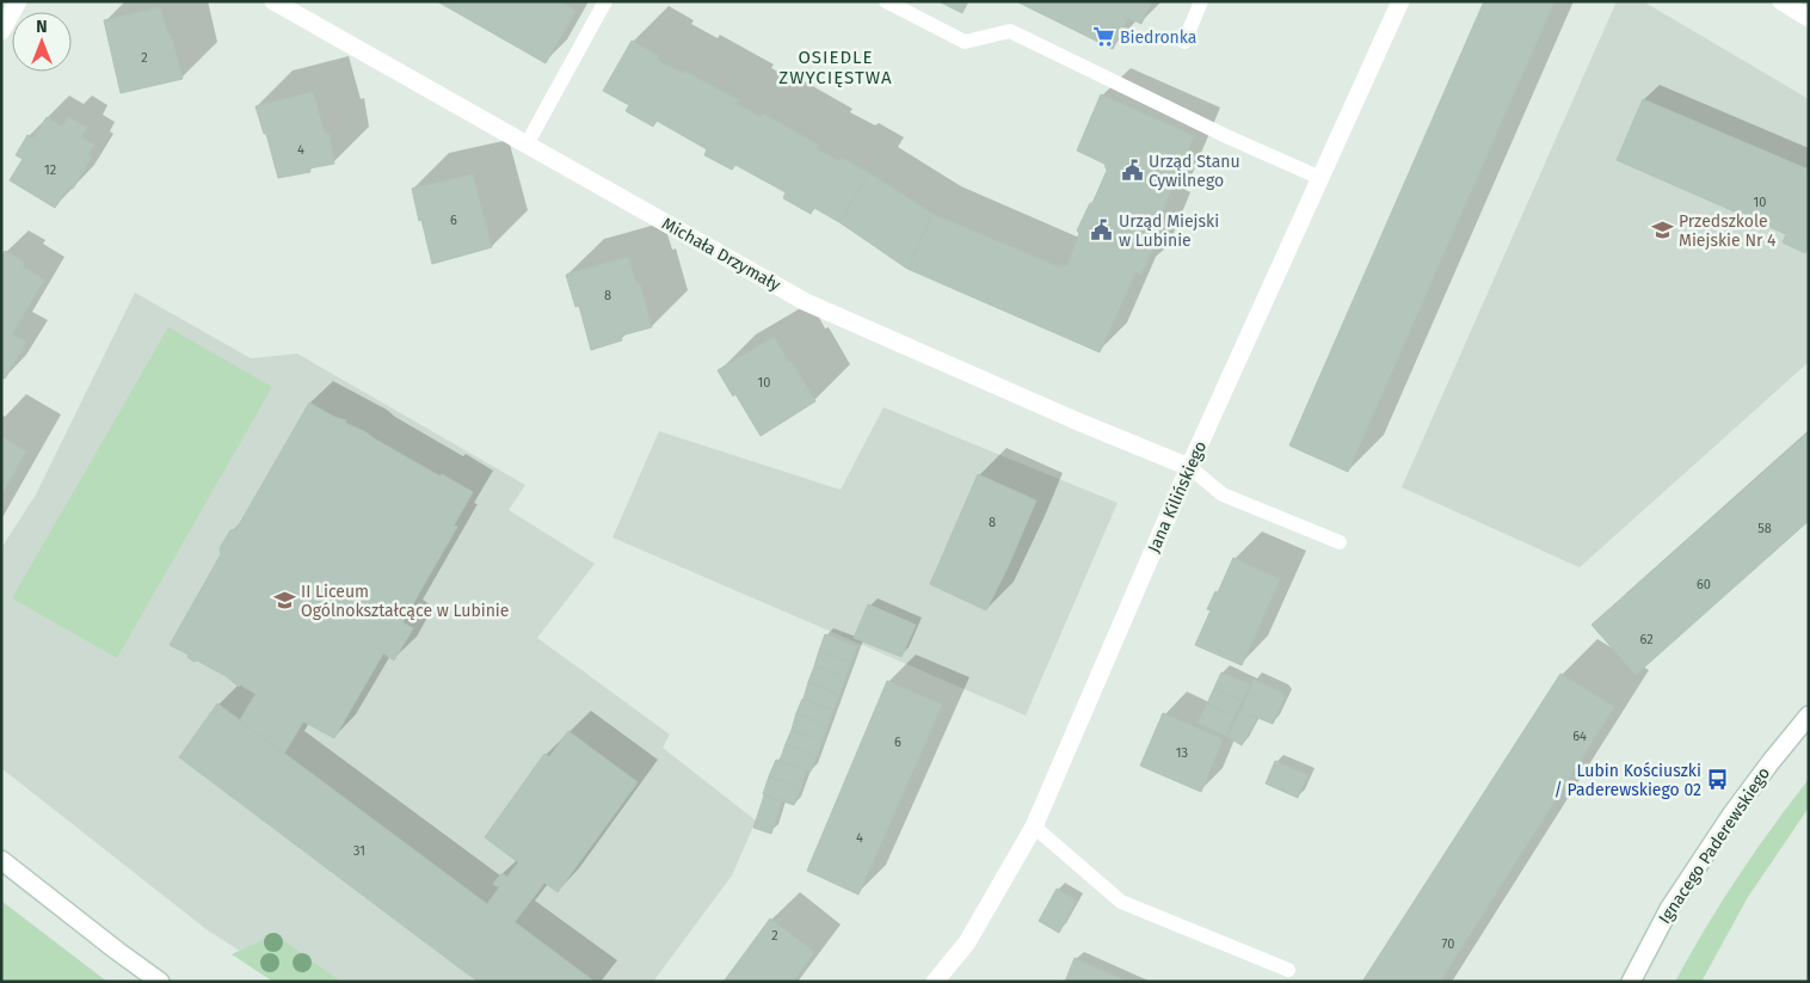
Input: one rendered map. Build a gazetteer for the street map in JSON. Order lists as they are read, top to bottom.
{
  "streets": {
    "street": ["Michała Drzymały", "Jana Kilińskiego", "Ignacego Paderewskiego"]
  },
  "crossings": [
    ["Michała Drzymały", "Jana Kilińskiego"]
  ],
  "districts": ["OSIEDLE ZWYCIĘSTWA"],
  "places": {
    "supermarket": ["Biedronka"],
    "public building": ["Urząd Stanu Cywilnego", "Urząd Miejski w Lubinie"],
    "school or university": ["Przedszkole Miejskie Nr 4", "II Liceum Ogólnokształcące w Lubinie"],
    "bus stop": ["Lubin Kościuszki / Paderewskiego 02"]
  },
  "house_numbers": [
    "2",
    "4",
    "12",
    "10",
    "6",
    "8",
    "10",
    "8",
    "58",
    "60",
    "62",
    "64",
    "6",
    "13",
    "4",
    "31",
    "2",
    "70"
  ],
  "north": "top"
}
